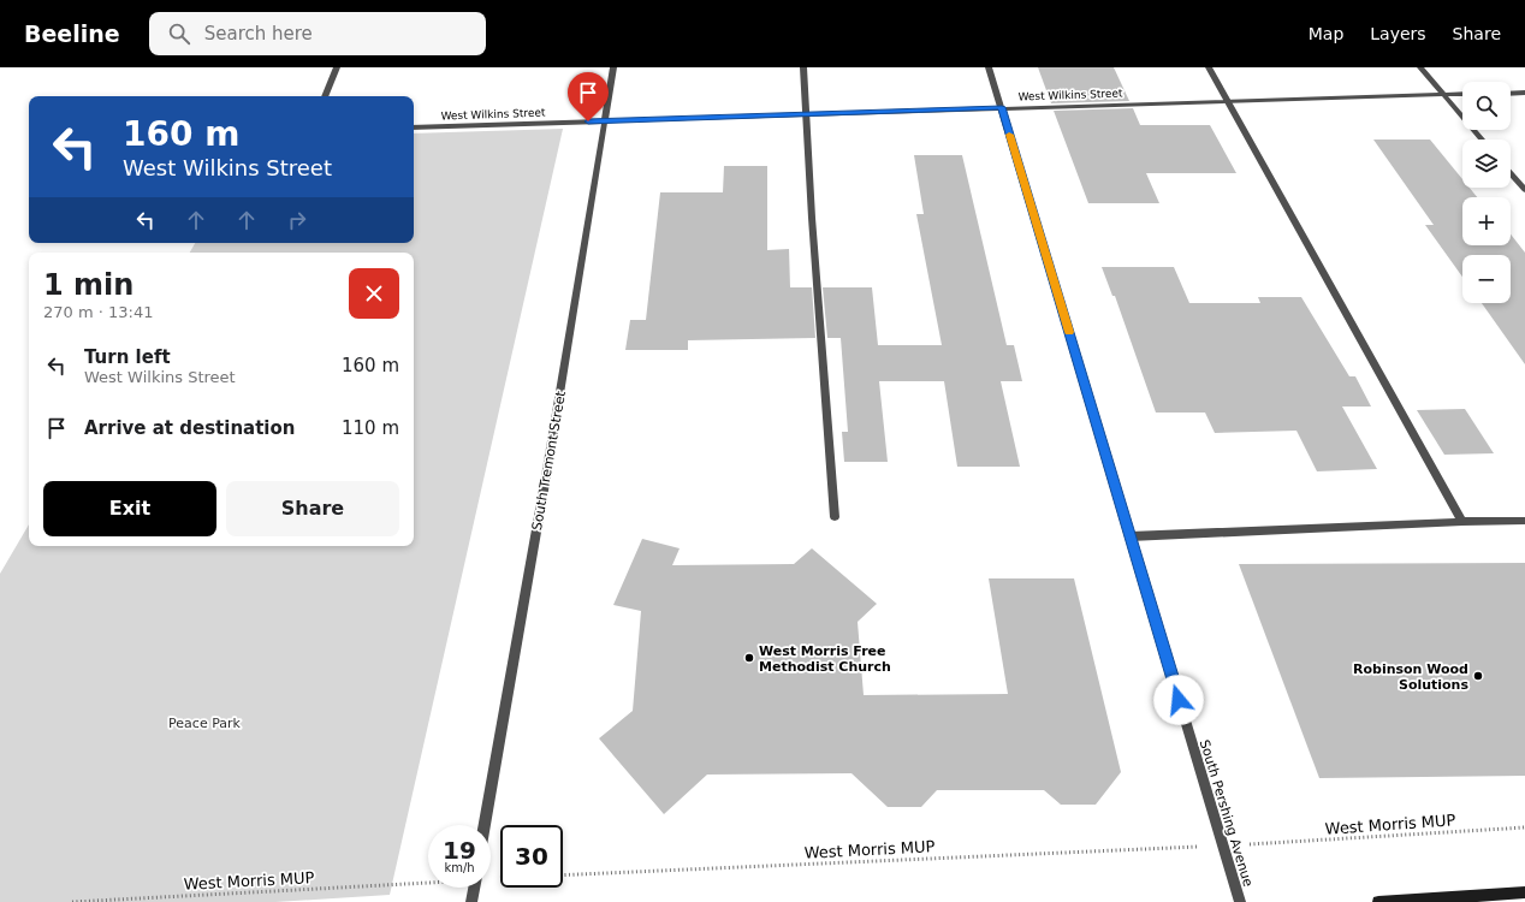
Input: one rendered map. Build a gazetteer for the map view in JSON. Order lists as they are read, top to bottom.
{
  "streets": {
    "street": ["West Wilkins Street", "South Tremont Street", "South Pershing Avenue"],
    "path": ["West Morris MUP"]
  },
  "crossings": [
    ["West Wilkins Street", "South Tremont Street"],
    ["West Wilkins Street", "South Pershing Avenue"]
  ],
  "parks": ["Peace Park"],
  "places": ["West Morris Free Methodist Church", "Robinson Wood Solutions"],
  "page": {
    "header": "Beeline",
    "search": "Search here",
    "nav": ["Map", "Layers", "Share"],
    "map_buttons": ["+", "−"],
    "turn": ["160 m", "West Wilkins Street"],
    "heading": ["1 min", "270 m · 13:41"],
    "list": [
      {
        "name": "Turn left",
        "note": "West Wilkins Street",
        "value": "160 m"
      },
      {
        "name": "Arrive at destination",
        "value": "110 m"
      }
    ],
    "buttons": ["Exit", "Share"],
    "speed": "19 km/h",
    "limit": "30"
  }
}
